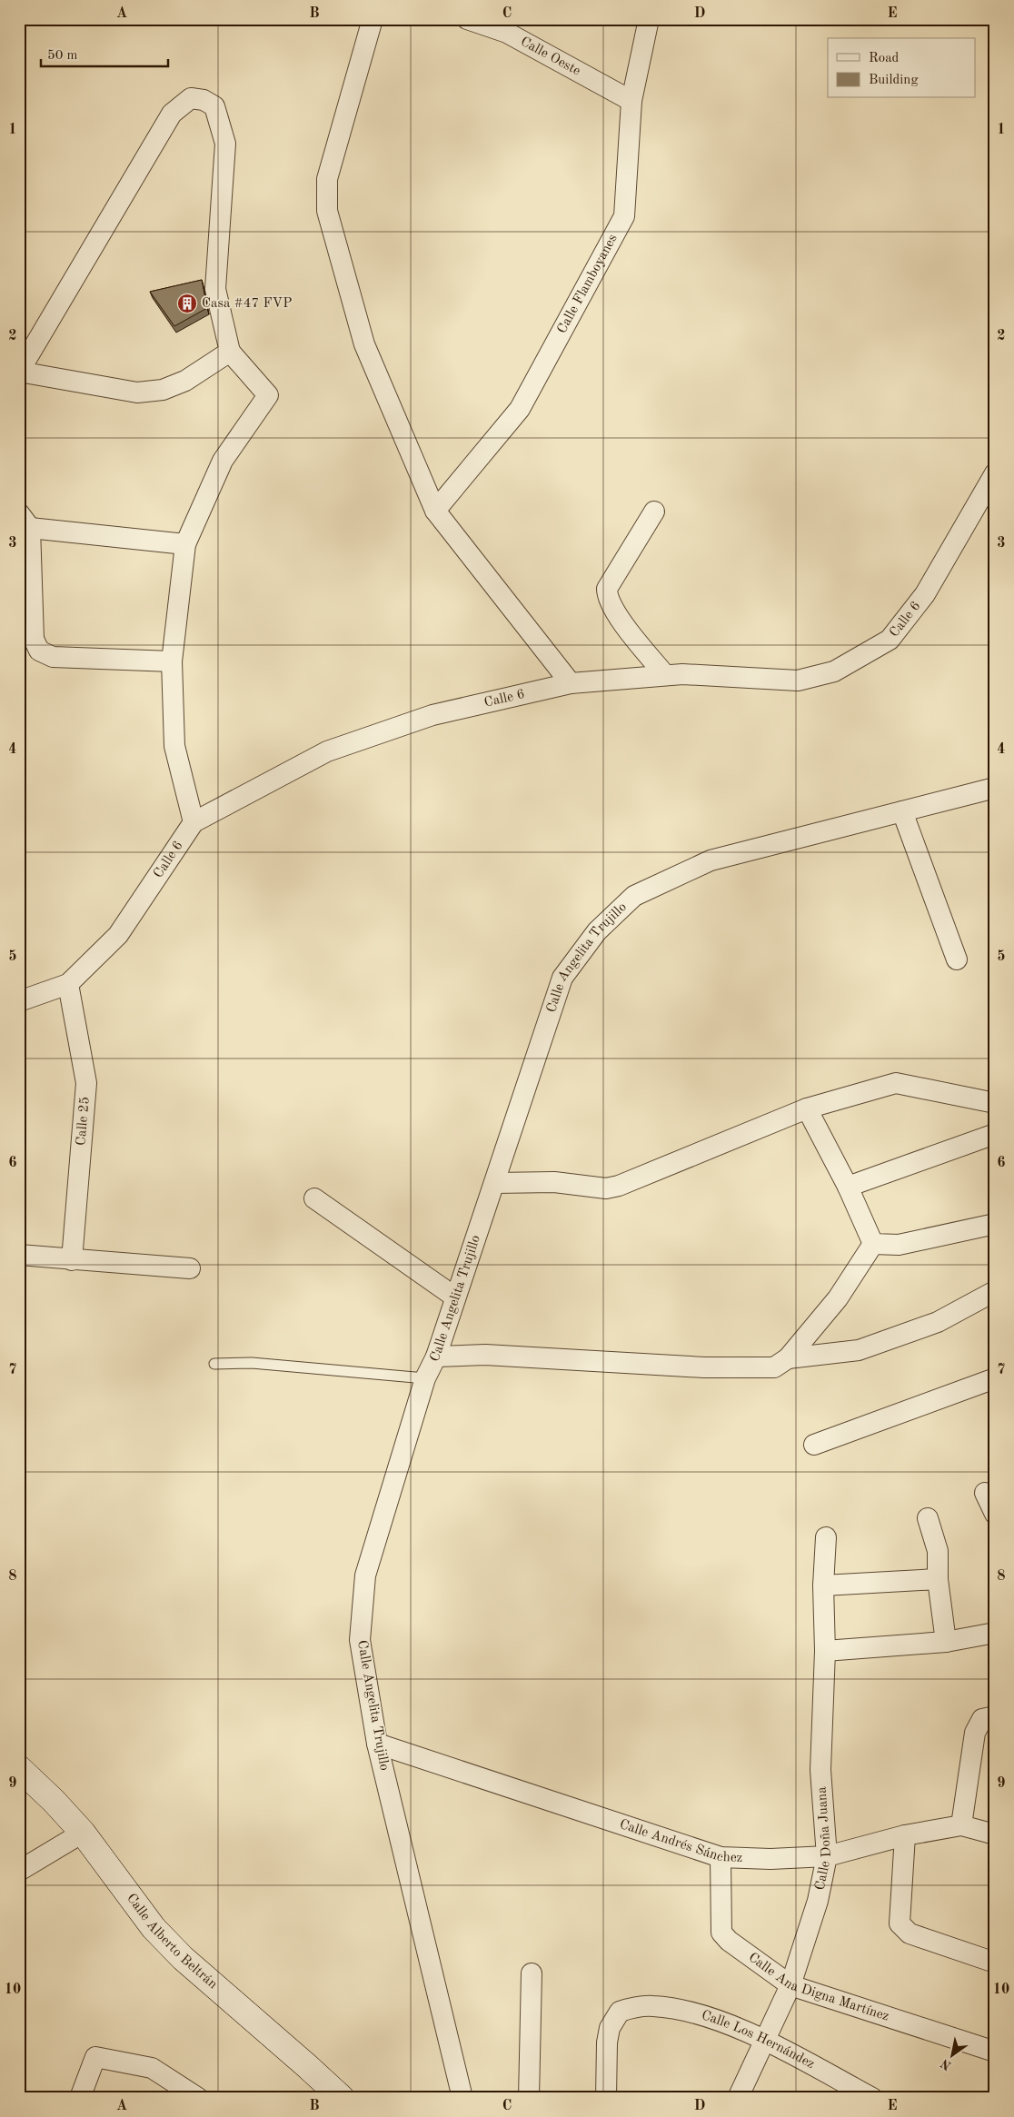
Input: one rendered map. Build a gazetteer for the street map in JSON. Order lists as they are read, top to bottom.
{
  "streets": {
    "main road": ["Calle Alberto Beltrán"],
    "street": [
      "Calle Oeste",
      "Calle Flamboyanes",
      "Calle 6",
      "Calle Angelita Trujillo",
      "Calle 25",
      "Calle Doña Juana",
      "Calle Andrés Sánchez",
      "Calle Ana Digna Martínez",
      "Calle Los Hernández"
    ]
  },
  "crossings": [
    ["Calle Oeste", "Calle Flamboyanes"],
    ["Calle 6", "Calle 25"],
    ["Calle Angelita Trujillo", "Calle Andrés Sánchez"],
    ["Calle Doña Juana", "Calle Andrés Sánchez"],
    ["Calle Doña Juana", "Calle Ana Digna Martínez"],
    ["Calle Doña Juana", "Calle Los Hernández"],
    ["Calle Andrés Sánchez", "Calle Ana Digna Martínez"]
  ],
  "places": {
    "building": ["Casa #47 FVP"]
  },
  "legend": ["Road", "Building"],
  "scale_bar": "50 m",
  "north": "bottom left",
  "grid": {
    "columns": [
      "A",
      "B",
      "C",
      "D",
      "E"
    ],
    "rows": [
      "1",
      "2",
      "3",
      "4",
      "5",
      "6",
      "7",
      "8",
      "9",
      "10"
    ]
  }
}
